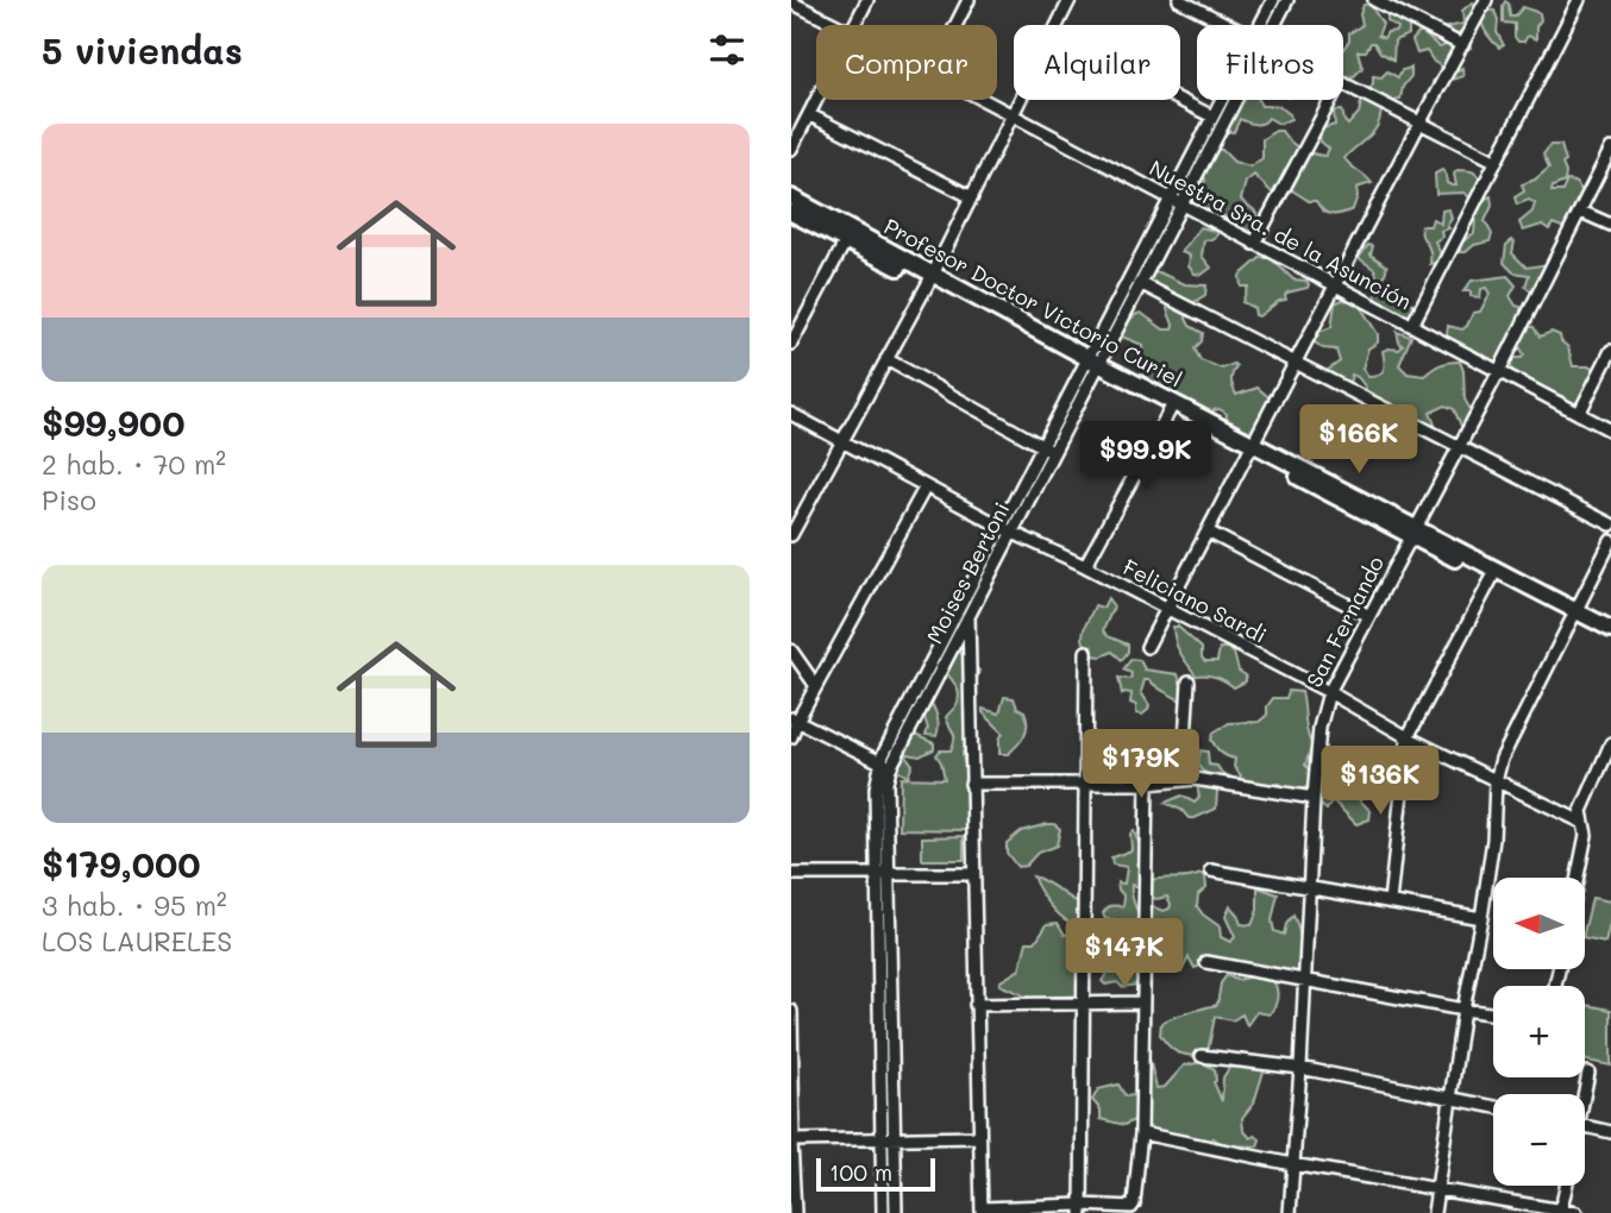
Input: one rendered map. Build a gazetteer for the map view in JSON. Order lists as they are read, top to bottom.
{
  "streets": {
    "main road": ["Profesor Doctor Victorio Curiel"],
    "street": [
      "Nuestra Sra. de la Asunción",
      "Moises Bertoni",
      "Feliciano Sardi",
      "San Fernando"
    ]
  },
  "crossings": [
    ["Nuestra Sra. de la Asunción", "Moises Bertoni"],
    ["Nuestra Sra. de la Asunción", "San Fernando"],
    ["Profesor Doctor Victorio Curiel", "Moises Bertoni"],
    ["Profesor Doctor Victorio Curiel", "San Fernando"],
    ["Moises Bertoni", "Feliciano Sardi"],
    ["Feliciano Sardi", "San Fernando"]
  ],
  "scale_bar": "100 m",
  "north": "left",
  "page": {
    "heading": "5 viviendas",
    "chip": ["Comprar", "Alquilar", "Filtros"],
    "list": [
      {
        "name": "$99,900",
        "note": "2 hab. · 70 m² · Piso"
      },
      {
        "name": "$179,000",
        "note": "3 hab. · 95 m² · LOS LAURELES"
      }
    ],
    "price": [
      "$166K",
      "$99.9K",
      "$179K",
      "$136K",
      "$147K"
    ],
    "map_buttons": ["+", "−"],
    "scale": "100 m"
  }
}
